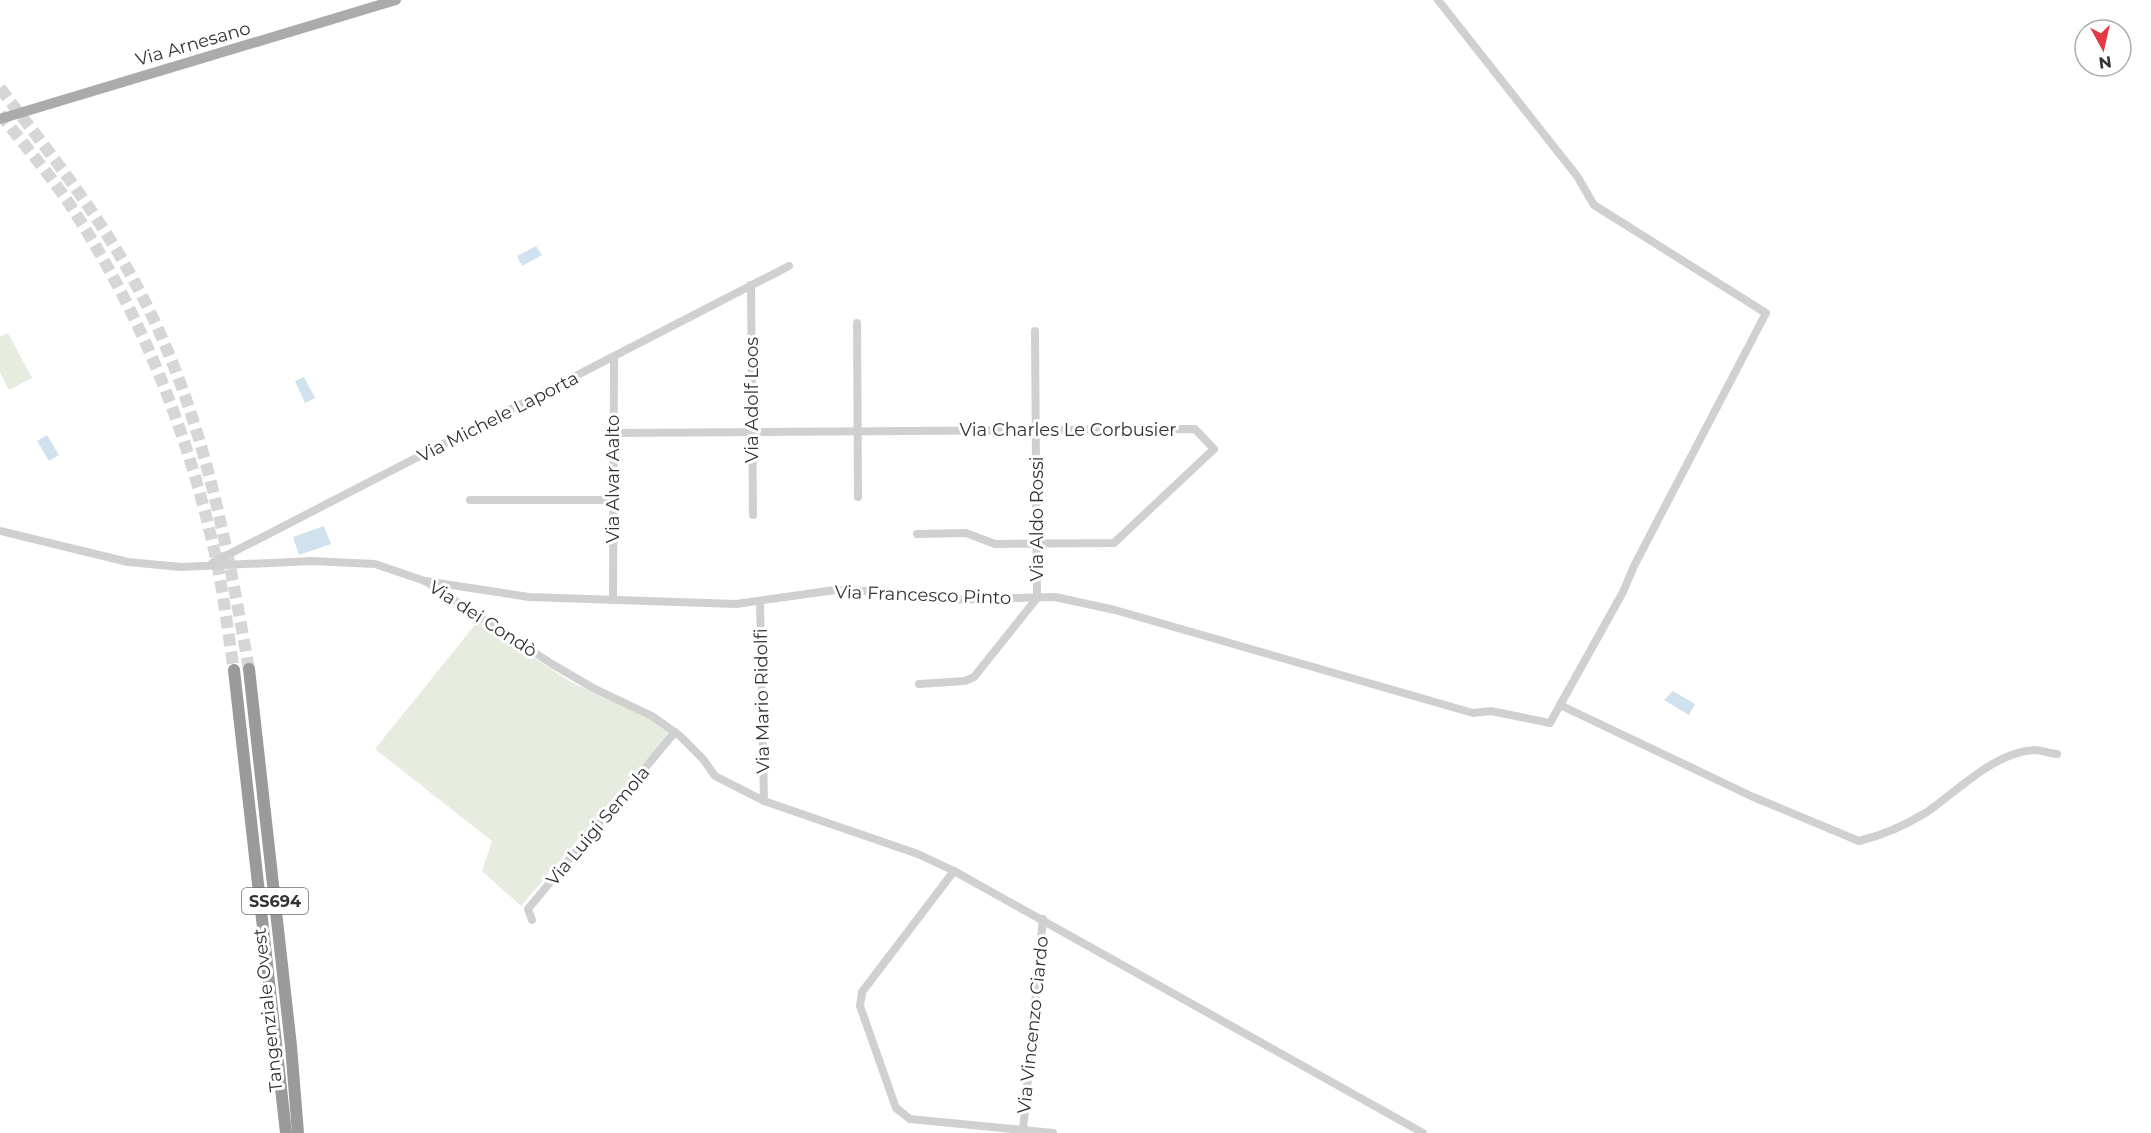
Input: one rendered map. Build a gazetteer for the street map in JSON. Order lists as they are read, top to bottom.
{
  "streets": {
    "highway": ["SS694", "Tangenziale Ovest"],
    "main road": ["Via Arnesano"],
    "street": [
      "Via Adolf Loos",
      "Via Michele Laporta",
      "Via Charles Le Corbusier",
      "Via Alvar Aalto",
      "Via Aldo Rossi",
      "Via Francesco Pinto",
      "Via dei Condò",
      "Via Mario Ridolfi",
      "Via Luigi Semola",
      "Via Vincenzo Ciardo"
    ]
  },
  "crossings": [
    ["Via Adolf Loos", "Via Michele Laporta"],
    ["Via Adolf Loos", "Via Charles Le Corbusier"],
    ["Via Michele Laporta", "Via Alvar Aalto"],
    ["Via Michele Laporta", "Via dei Condò"],
    ["Via Charles Le Corbusier", "Via Alvar Aalto"],
    ["Via Charles Le Corbusier", "Via Aldo Rossi"],
    ["Via Alvar Aalto", "Via Francesco Pinto"],
    ["Via Aldo Rossi", "Via Francesco Pinto"],
    ["Via Francesco Pinto", "Via dei Condò"],
    ["Via Francesco Pinto", "Via Mario Ridolfi"],
    ["Via dei Condò", "Via Mario Ridolfi"],
    ["Via dei Condò", "Via Luigi Semola"],
    ["Via dei Condò", "Via Vincenzo Ciardo"]
  ],
  "north": "bottom"
}
